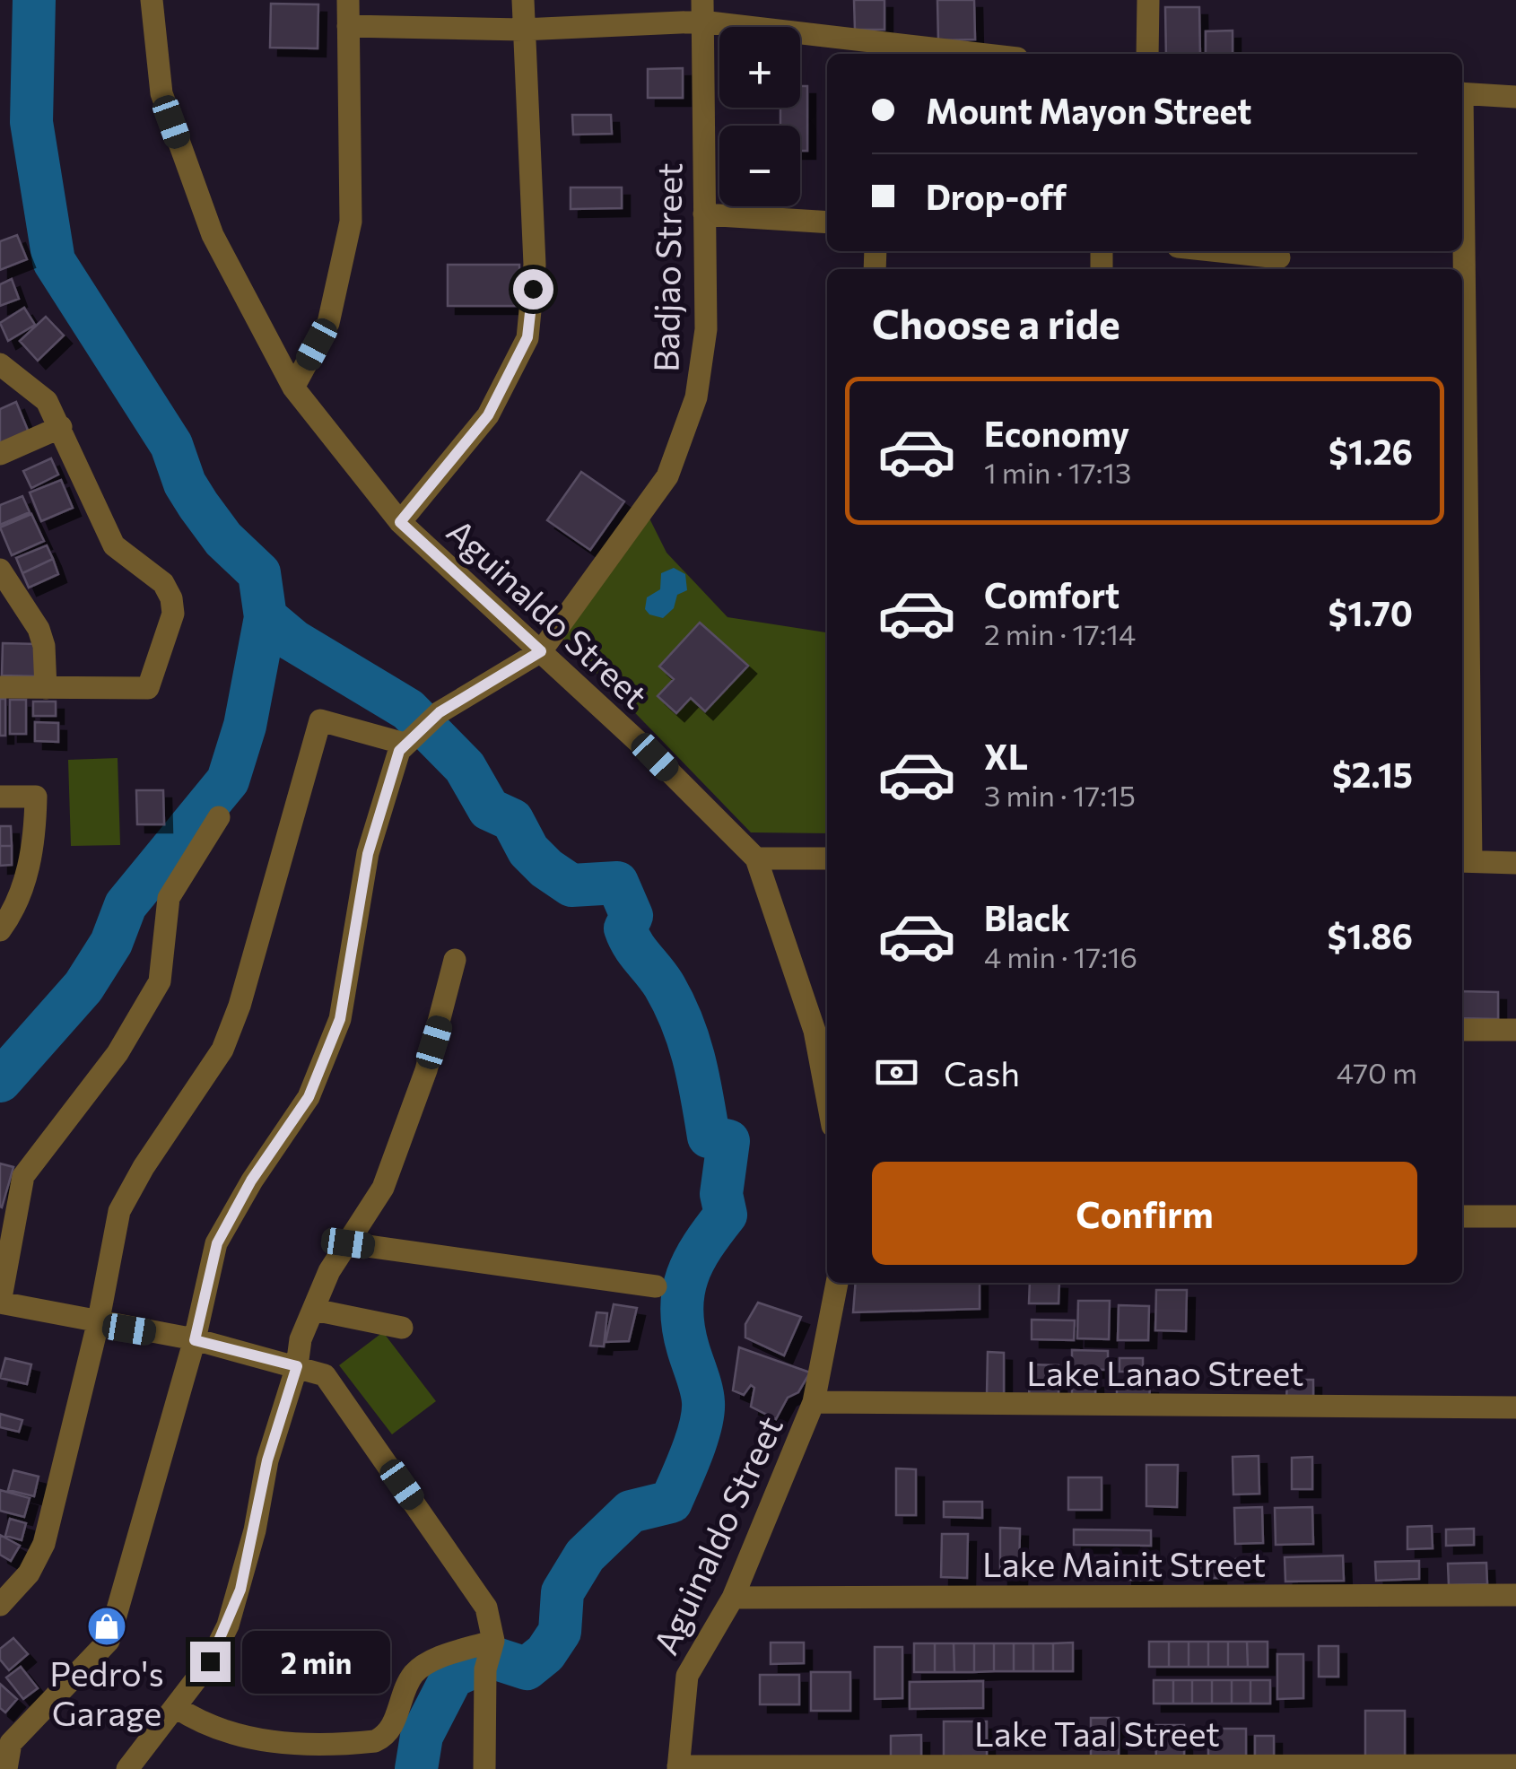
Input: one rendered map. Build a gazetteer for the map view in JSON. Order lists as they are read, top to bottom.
{
  "streets": {
    "street": [
      "Badjao Street",
      "Aguinaldo Street",
      "Lake Lanao Street",
      "Lake Mainit Street",
      "Lake Taal Street"
    ]
  },
  "crossings": [
    ["Badjao Street", "Aguinaldo Street"],
    ["Aguinaldo Street", "Lake Lanao Street"],
    ["Aguinaldo Street", "Lake Mainit Street"],
    ["Aguinaldo Street", "Lake Taal Street"]
  ],
  "places": {
    "shop": ["Pedro's Garage"]
  },
  "page": {
    "map_buttons": ["+", "−"],
    "banner": ["Mount Mayon Street", "Drop-off"],
    "heading": "Choose a ride",
    "list": [
      {
        "name": "Economy",
        "note": "1 min · 17:13",
        "value": "$1.26"
      },
      {
        "name": "Comfort",
        "note": "2 min · 17:14",
        "value": "$1.70"
      },
      {
        "name": "XL",
        "note": "3 min · 17:15",
        "value": "$2.15"
      },
      {
        "name": "Black",
        "note": "4 min · 17:16",
        "value": "$1.86"
      }
    ],
    "pay": ["Cash", "470 m"],
    "buttons": "Confirm",
    "bubble": "2 min"
  }
}
